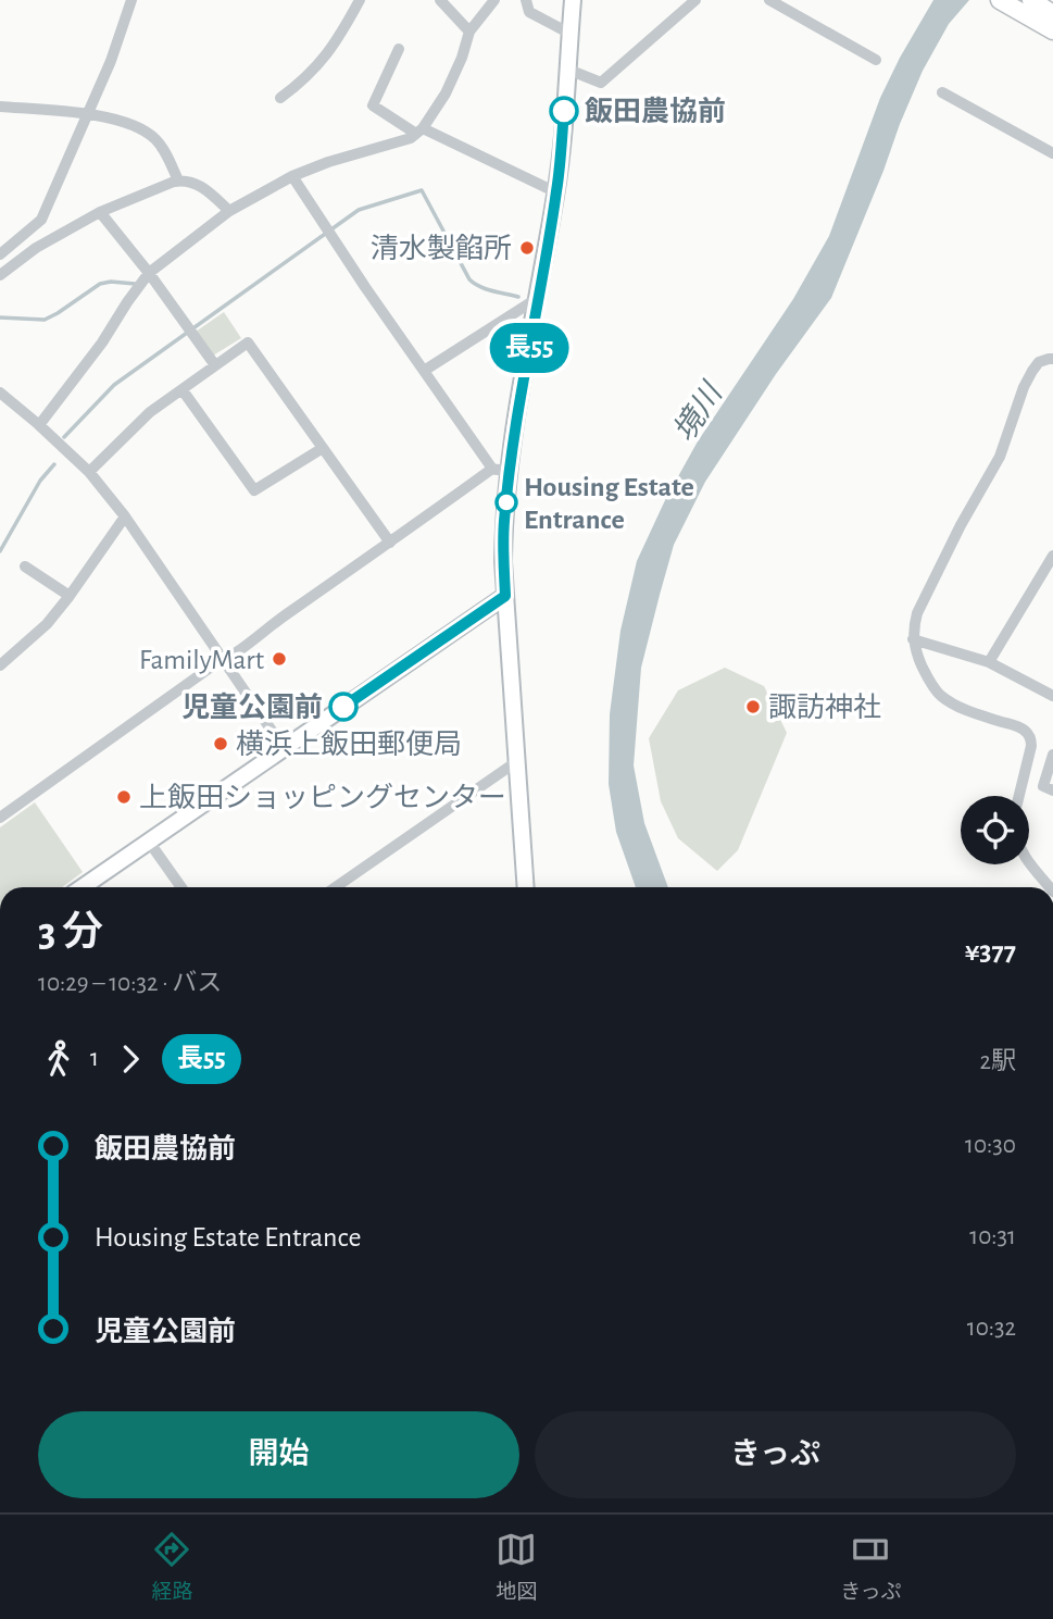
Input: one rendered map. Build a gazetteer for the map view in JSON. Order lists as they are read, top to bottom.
{
  "water": ["境川"],
  "places": [
    "飯田農協前",
    "清水製餡所",
    "Housing Estate Entrance",
    "FamilyMart",
    "児童公園前",
    "諏訪神社",
    "横浜上飯田郵便局",
    "上飯田ショッピングセンター"
  ],
  "lines": ["bus line 長55"],
  "page": {
    "on_map": "長55",
    "heading": ["3 分", "10:29 – 10:32 · バス", "¥377"],
    "legs": ["1", "長55", "2駅"],
    "list": [
      {
        "name": "飯田農協前",
        "value": "10:30"
      },
      {
        "name": "Housing Estate Entrance",
        "value": "10:31"
      },
      {
        "name": "児童公園前",
        "value": "10:32"
      }
    ],
    "buttons": ["開始", "きっぷ"],
    "tabs": ["経路", "地図", "きっぷ"]
  }
}
